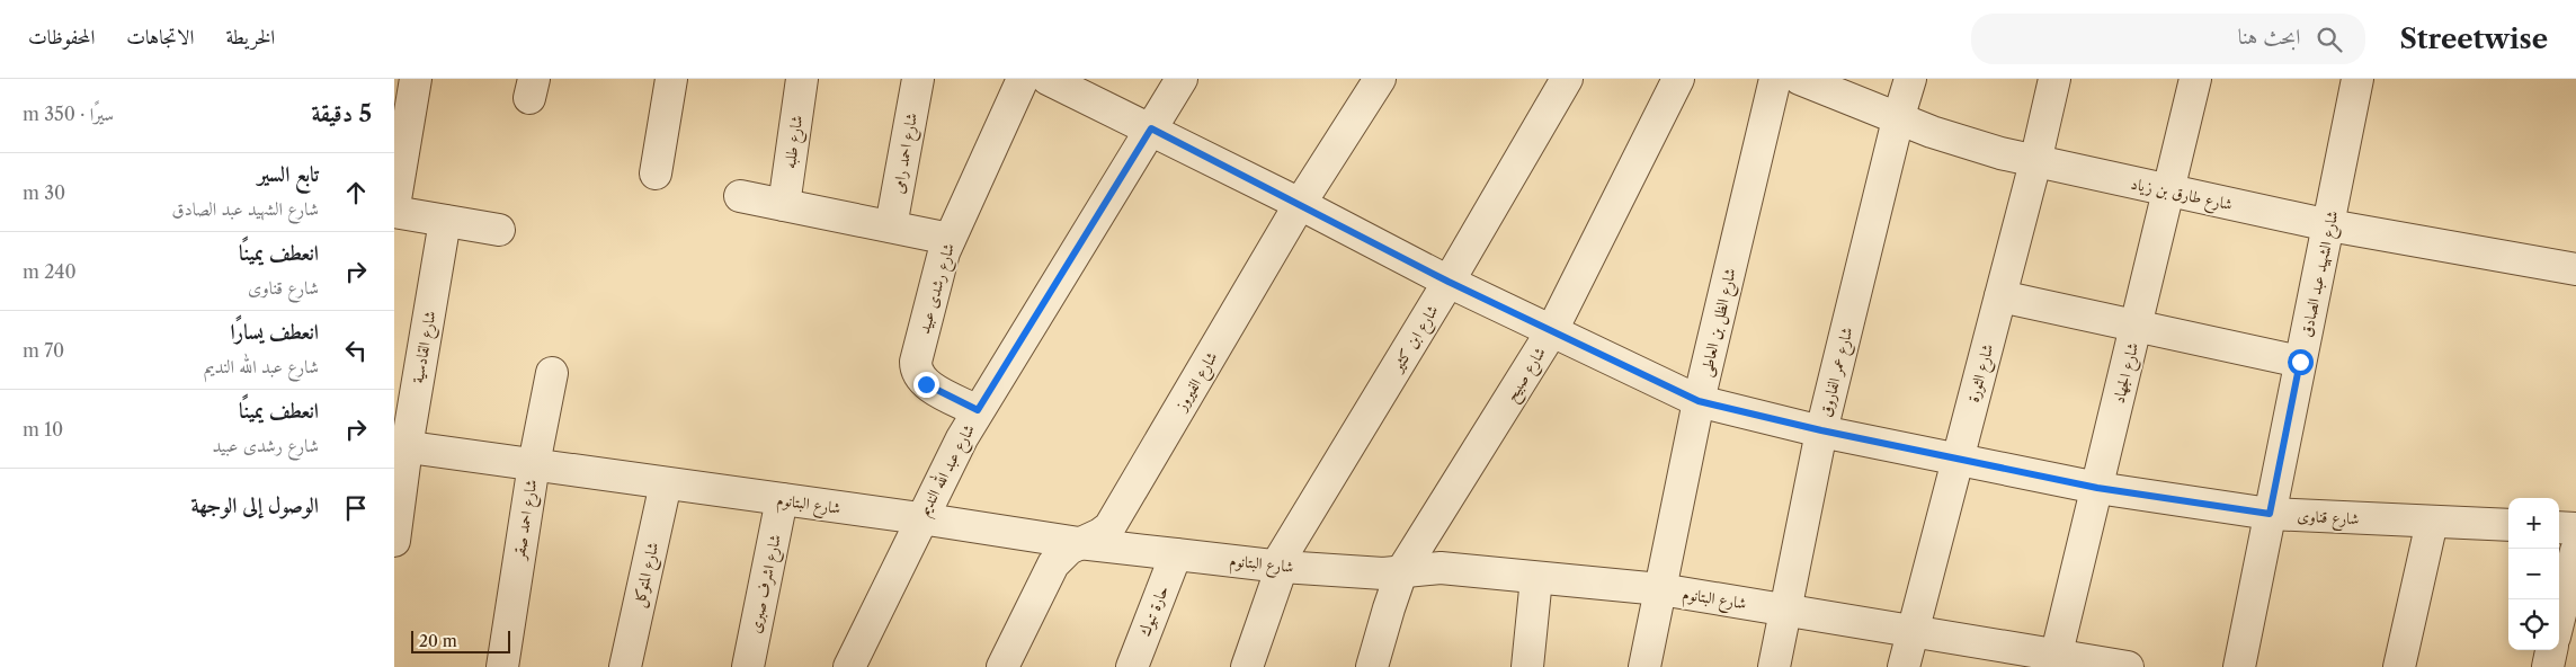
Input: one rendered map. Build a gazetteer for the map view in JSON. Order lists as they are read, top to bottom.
{
  "streets": {
    "street": [
      "شارع طلبه",
      "شارع احمد رامى",
      "شارع طارق بن زياد",
      "شارع الشهيد عبد الصادق",
      "شارع رشدى عبيد",
      "شارع الظل بن العاطى",
      "شارع ابن كثير",
      "شارع القادسية",
      "شارع عمر الفاروق",
      "شارع الثورة",
      "شارع الجهاد",
      "شارع صبيح",
      "شارع الفيروز",
      "شارع عبد الله النديم",
      "شارع البتانوم",
      "شارع قناوى",
      "شارع احمد صقر",
      "شارع المتوكل",
      "شارع اشرف صبرى",
      "حارة تبوك"
    ]
  },
  "crossings": [
    ["شارع طارق بن زياد", "شارع الشهيد عبد الصادق"],
    ["شارع طارق بن زياد", "شارع عمر الفاروق"],
    ["شارع طارق بن زياد", "شارع الثورة"],
    ["شارع طارق بن زياد", "شارع الجهاد"],
    ["شارع الشهيد عبد الصادق", "شارع قناوى"],
    ["شارع رشدى عبيد", "شارع عبد الله النديم"],
    ["شارع الظل بن العاطى", "شارع البتانوم"],
    ["شارع الظل بن العاطى", "شارع قناوى"],
    ["شارع ابن كثير", "شارع البتانوم"],
    ["شارع ابن كثير", "شارع قناوى"],
    ["شارع القادسية", "شارع البتانوم"],
    ["شارع عمر الفاروق", "شارع البتانوم"],
    ["شارع عمر الفاروق", "شارع قناوى"],
    ["شارع الثورة", "شارع البتانوم"],
    ["شارع الثورة", "شارع قناوى"],
    ["شارع الجهاد", "شارع البتانوم"],
    ["شارع الجهاد", "شارع قناوى"],
    ["شارع صبيح", "شارع البتانوم"],
    ["شارع صبيح", "شارع قناوى"],
    ["شارع الفيروز", "شارع البتانوم"],
    ["شارع الفيروز", "شارع قناوى"],
    ["شارع عبد الله النديم", "شارع البتانوم"],
    ["شارع عبد الله النديم", "شارع قناوى"],
    ["شارع البتانوم", "شارع احمد صقر"],
    ["شارع البتانوم", "شارع المتوكل"],
    ["شارع البتانوم", "شارع اشرف صبرى"],
    ["شارع البتانوم", "حارة تبوك"]
  ],
  "scale_bar": "20 m",
  "page": {
    "header": "Streetwise",
    "search": "ابحث هنا",
    "nav": ["الخريطة", "الاتجاهات", "المحفوظات"],
    "heading": ["5 دقيقة", "سيرًا · 350 m"],
    "list": [
      ["تابع السير", "شارع الشهيد عبد الصادق", "30 m"],
      ["انعطف يمينًا", "شارع قناوى", "240 m"],
      ["انعطف يسارًا", "شارع عبد الله النديم", "70 m"],
      ["انعطف يمينًا", "شارع رشدى عبيد", "10 m"],
      "الوصول إلى الوجهة"
    ],
    "map_buttons": ["+", "−"],
    "scale": "20 m"
  }
}
